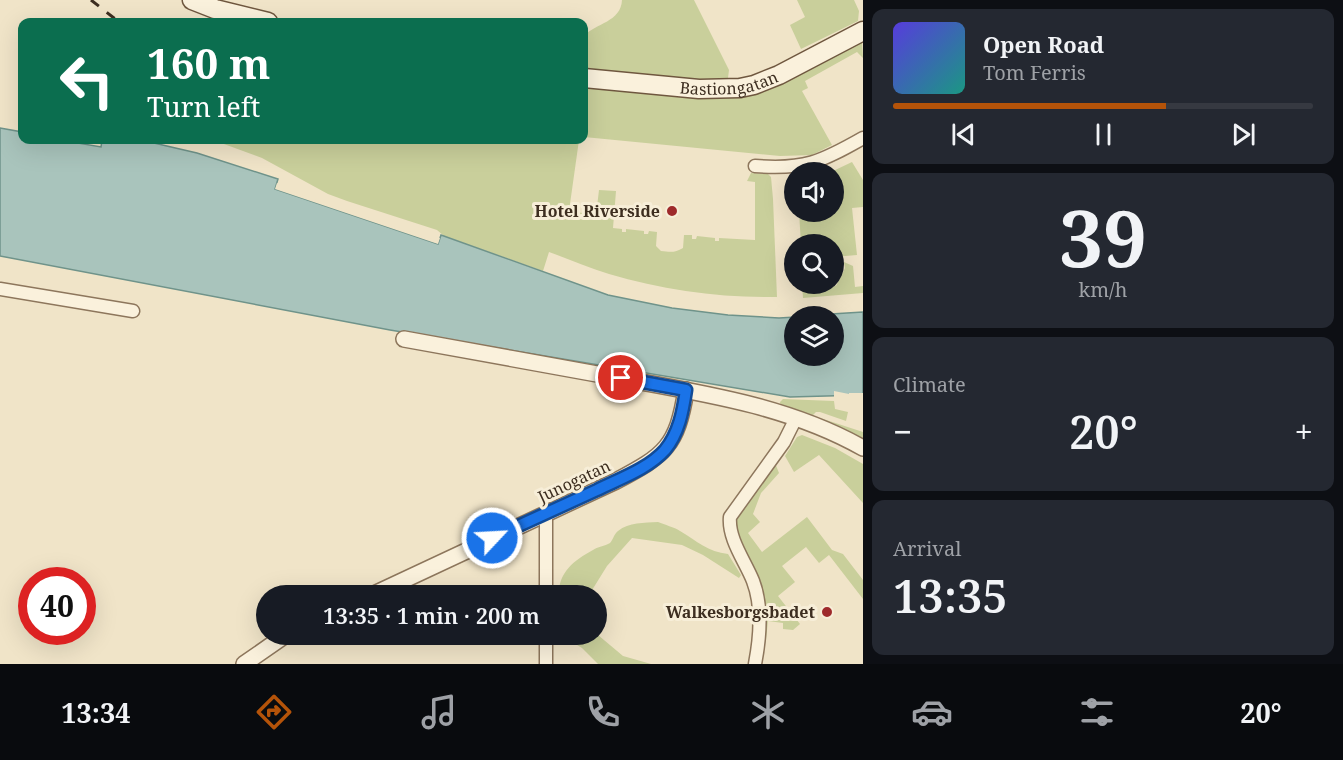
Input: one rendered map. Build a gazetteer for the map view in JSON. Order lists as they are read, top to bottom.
{
  "streets": {
    "main road": ["Bastiongatan"],
    "street": ["Junogatan"]
  },
  "places": ["Hotel Riverside", "Walkesborgsbadet"],
  "page": {
    "turn": ["160 m", "Turn left"],
    "song": ["Open Road", "Tom Ferris"],
    "tile": [
      ["39", "km/h"],
      "Climate",
      ["Arrival", "13:35"]
    ],
    "heat": ["−", "20°", "+"],
    "limit": "40",
    "trip": "13:35 · 1 min · 200 m",
    "tabs": ["13:34", "20°"]
  }
}
